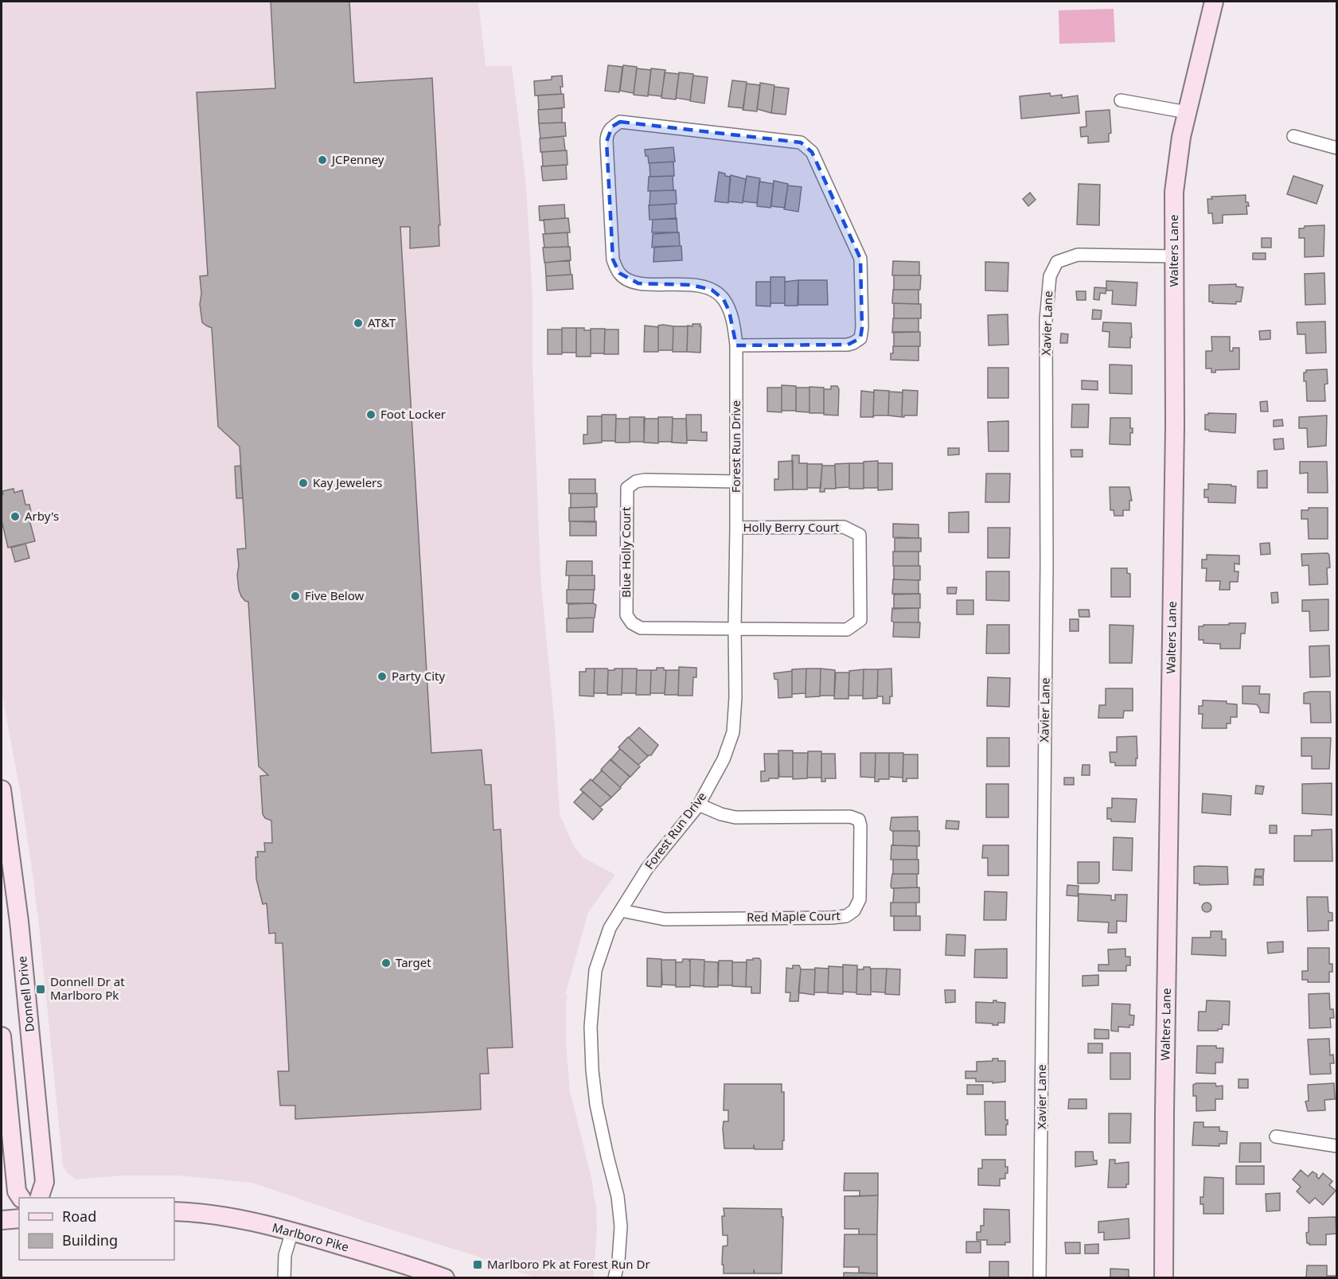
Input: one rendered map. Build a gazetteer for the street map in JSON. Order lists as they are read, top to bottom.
{
  "streets": {
    "street": [
      "Walters Lane",
      "Xavier Lane",
      "Forest Run Drive",
      "Holly Berry Court",
      "Blue Holly Court",
      "Red Maple Court",
      "Donnell Drive",
      "Marlboro Pike"
    ]
  },
  "crossings": [
    ["Walters Lane", "Xavier Lane"],
    ["Forest Run Drive", "Holly Berry Court"],
    ["Forest Run Drive", "Blue Holly Court"],
    ["Forest Run Drive", "Red Maple Court"],
    ["Holly Berry Court", "Blue Holly Court"]
  ],
  "places": {
    "other": [
      "JCPenney",
      "AT&T",
      "Foot Locker",
      "Kay Jewelers",
      "Arby's",
      "Five Below",
      "Party City",
      "Target"
    ],
    "transit": ["Donnell Dr at Marlboro Pk", "Marlboro Pk at Forest Run Dr"]
  },
  "legend": ["Road", "Building"]
}
